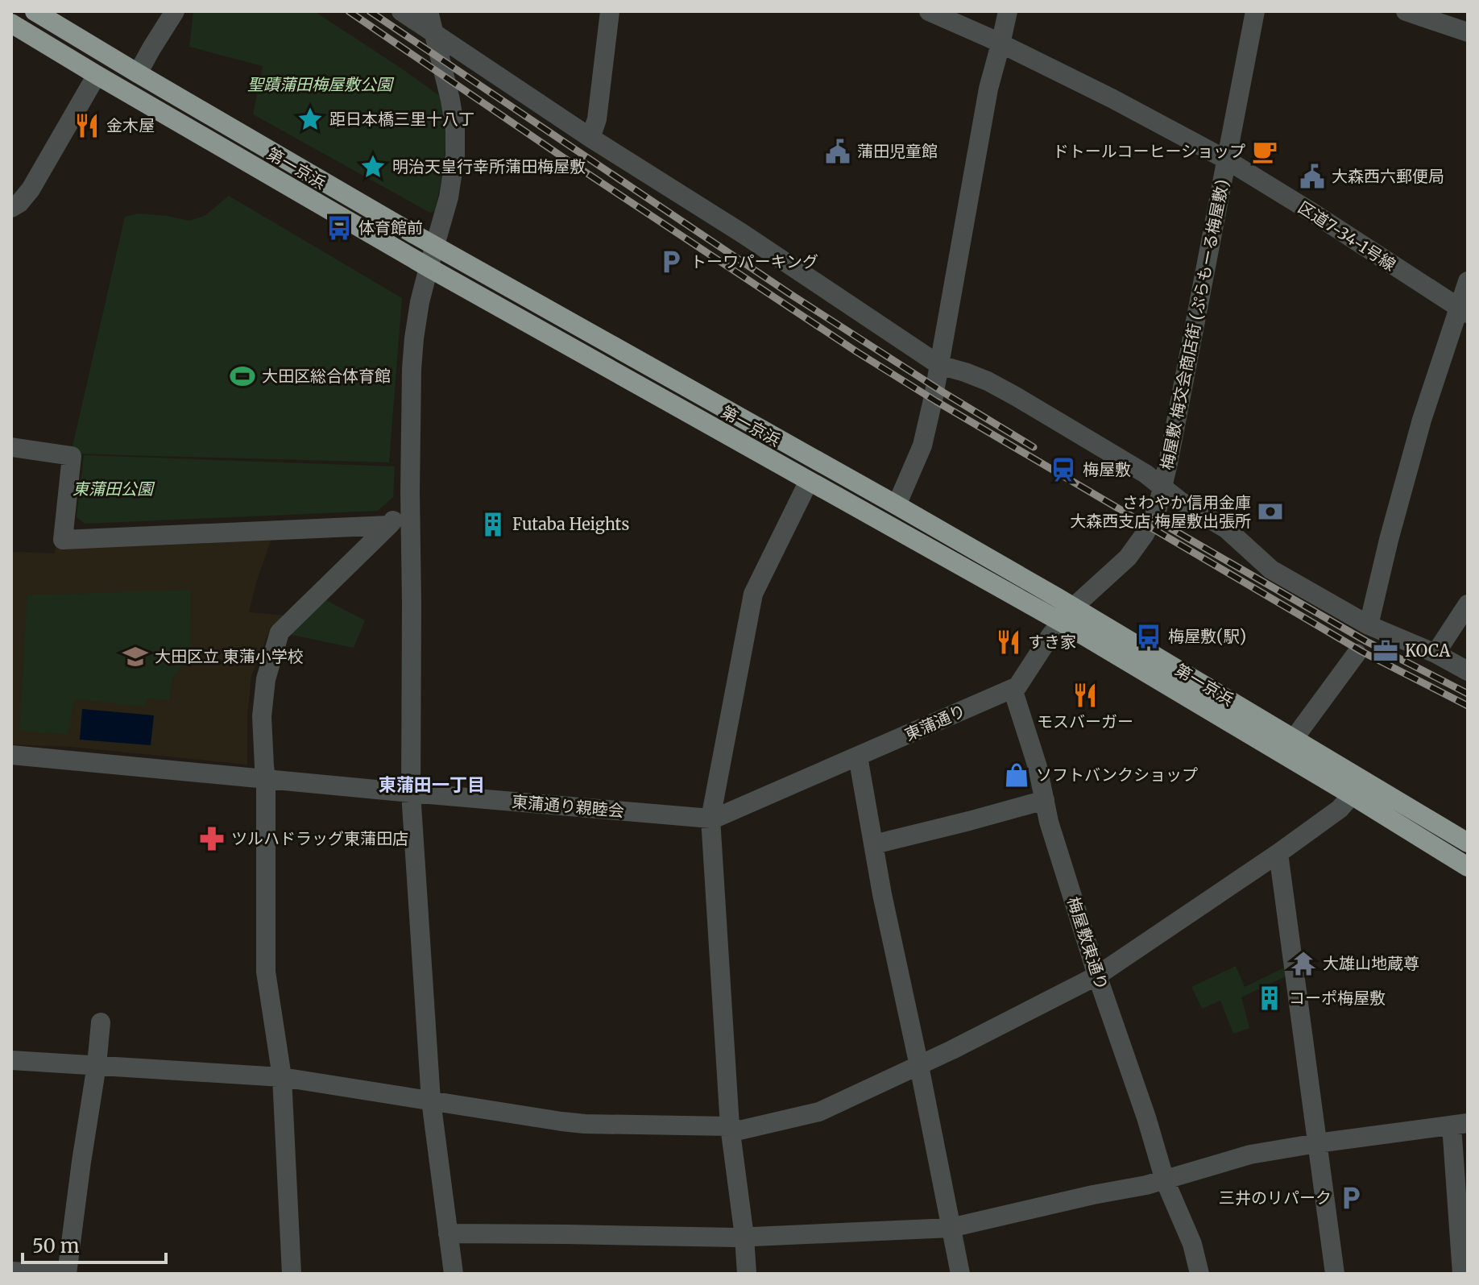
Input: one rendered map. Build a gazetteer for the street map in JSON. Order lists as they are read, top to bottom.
{
  "streets": {
    "highway": ["第一京浜"],
    "street": [
      "区道7-34-1号線",
      "梅屋敷 梅交会商店街 (ぷらもーる梅屋敷)",
      "東蒲通り",
      "東蒲通り親睦会",
      "梅屋敷東通り"
    ]
  },
  "crossings": [
    ["第一京浜", "梅屋敷 梅交会商店街 (ぷらもーる梅屋敷)"],
    ["区道7-34-1号線", "梅屋敷 梅交会商店街 (ぷらもーる梅屋敷)"],
    ["東蒲通り", "東蒲通り親睦会"],
    ["東蒲通り", "梅屋敷東通り"]
  ],
  "districts": ["東蒲田一丁目"],
  "parks": ["聖蹟蒲田梅屋敷公園", "東蒲田公園"],
  "places": {
    "place": ["距日本橋三里十八丁", "明治天皇行幸所蒲田梅屋敷"],
    "restaurant": ["金木屋", "すき家", "モスバーガー"],
    "public building": ["蒲田児童館", "大森西六郵便局"],
    "cafe": ["ドトールコーヒーショップ"],
    "bus stop": ["体育館前", "梅屋敷(駅)"],
    "parking": ["トーワパーキング", "三井のリパーク"],
    "sports": ["大田区総合体育館"],
    "station": ["梅屋敷"],
    "bank": ["さわやか信用金庫 大森西支店 梅屋敷出張所"],
    "building": ["Futaba Heights", "コーポ梅屋敷"],
    "office": ["KOCA"],
    "school or university": ["大田区立 東蒲小学校"],
    "shop": ["ソフトバンクショップ"],
    "pharmacy": ["ツルハドラッグ東蒲田店"],
    "temple": ["大雄山地蔵尊"]
  },
  "scale_bar": "50 m"
}
